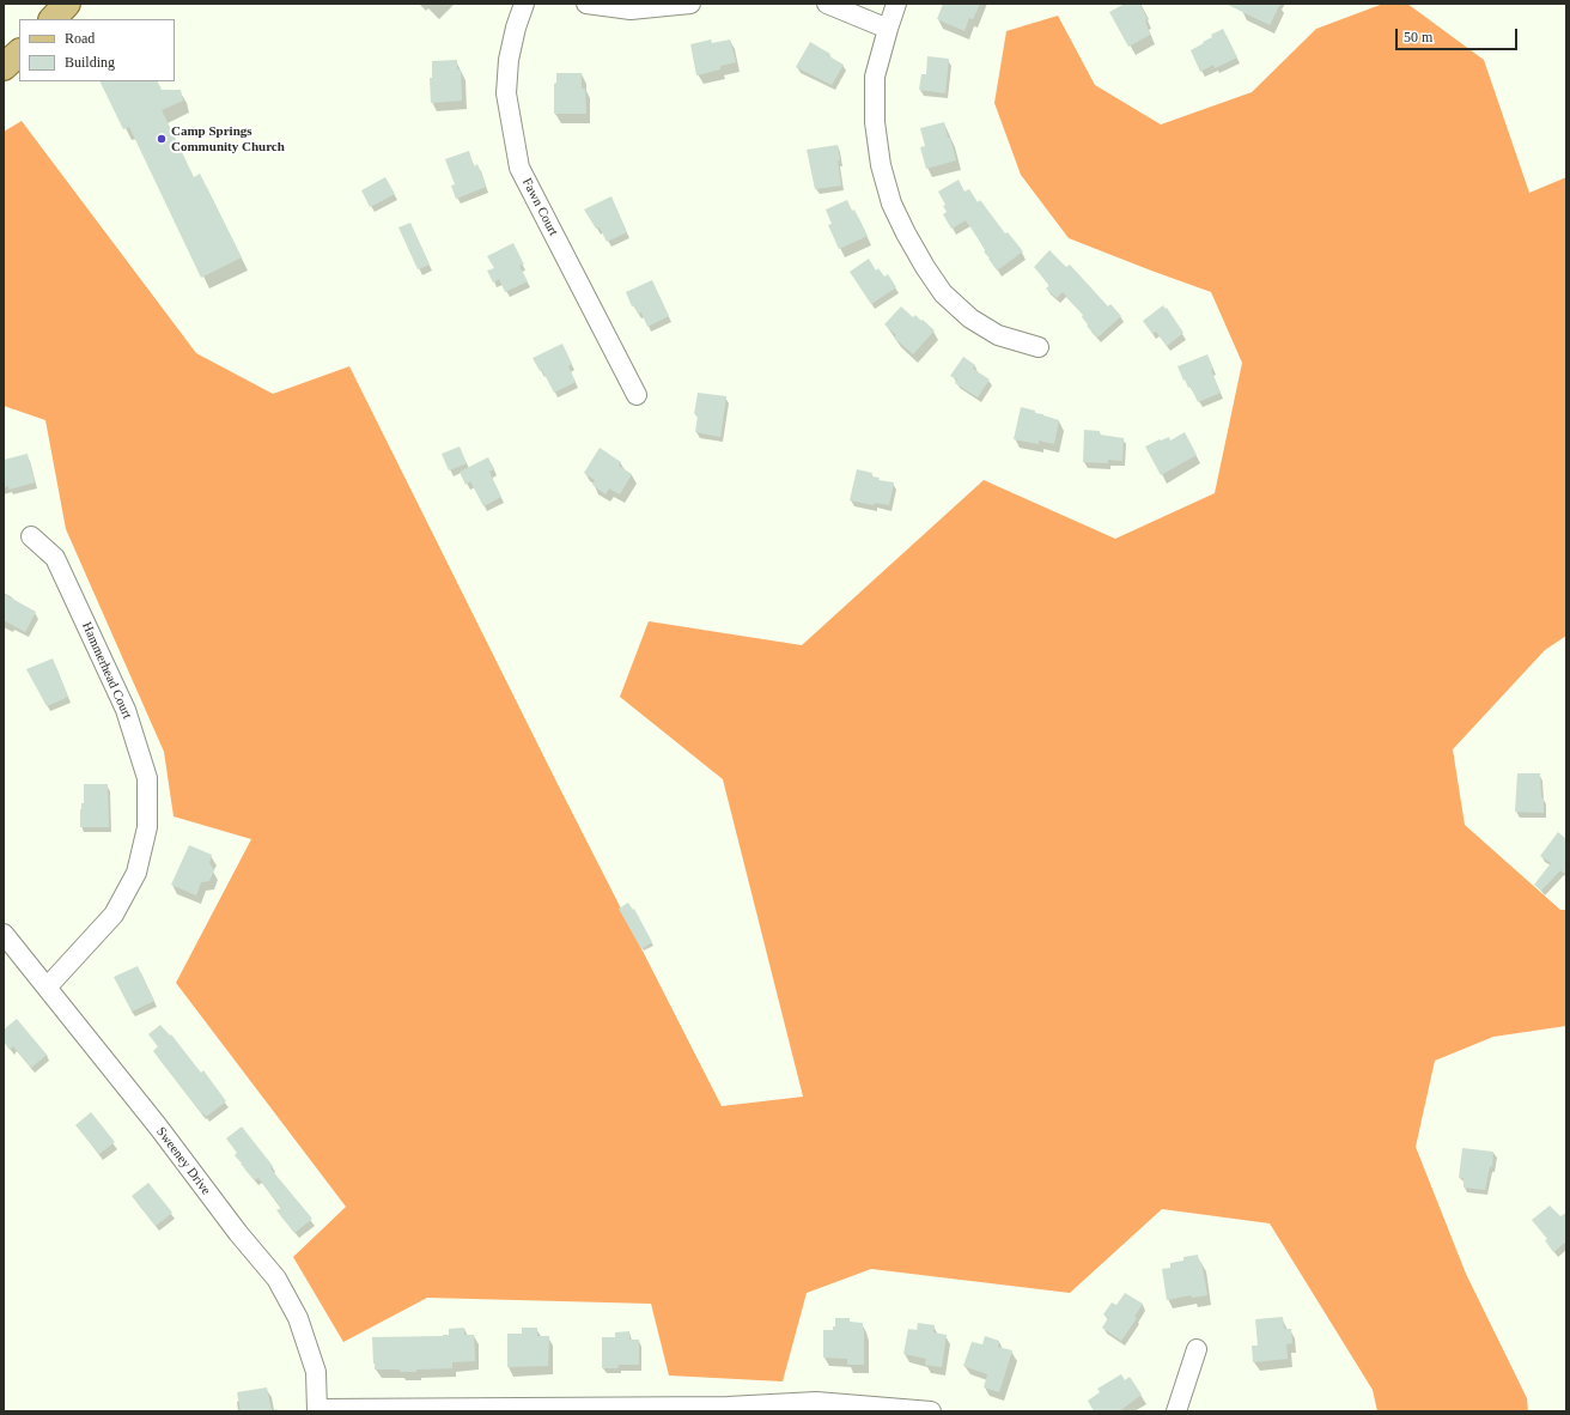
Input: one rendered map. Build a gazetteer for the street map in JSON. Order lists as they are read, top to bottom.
{
  "streets": {
    "street": ["Fawn Court", "Hammerhead Court", "Sweeney Drive"]
  },
  "crossings": [
    ["Hammerhead Court", "Sweeney Drive"]
  ],
  "places": ["Camp Springs Community Church"],
  "legend": ["Road", "Building"],
  "scale_bar": "50 m"
}
